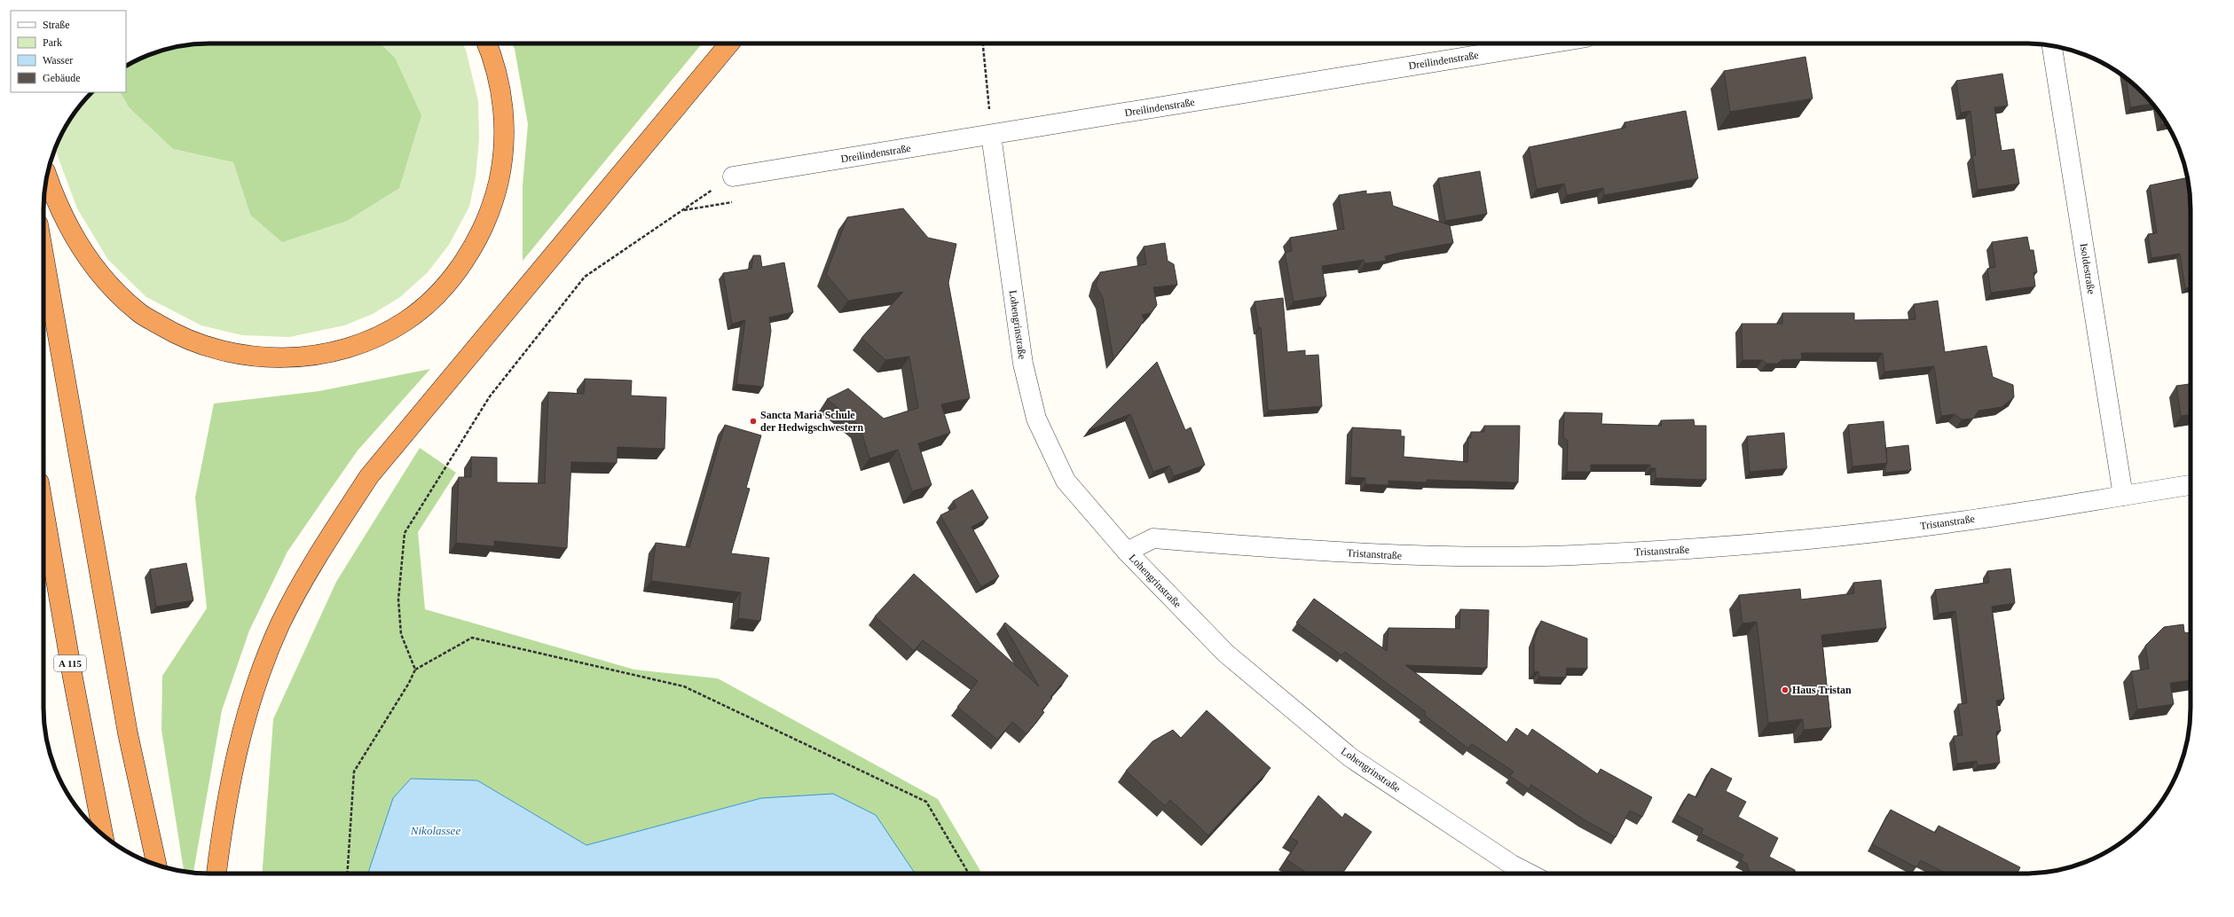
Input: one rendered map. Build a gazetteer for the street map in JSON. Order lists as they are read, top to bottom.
{
  "streets": {
    "highway": ["A 115"],
    "street": [
      "Dreilindenstraße",
      "Isoldestraße",
      "Lohengrinstraße",
      "Tristanstraße"
    ]
  },
  "crossings": [
    ["Dreilindenstraße", "Lohengrinstraße"],
    ["Isoldestraße", "Tristanstraße"],
    ["Lohengrinstraße", "Tristanstraße"]
  ],
  "water": ["Nikolassee"],
  "places": ["Sancta Maria Schule der Hedwigschwestern", "Haus Tristan"],
  "legend": [
    "Straße",
    "Park",
    "Wasser",
    "Gebäude"
  ]
}
